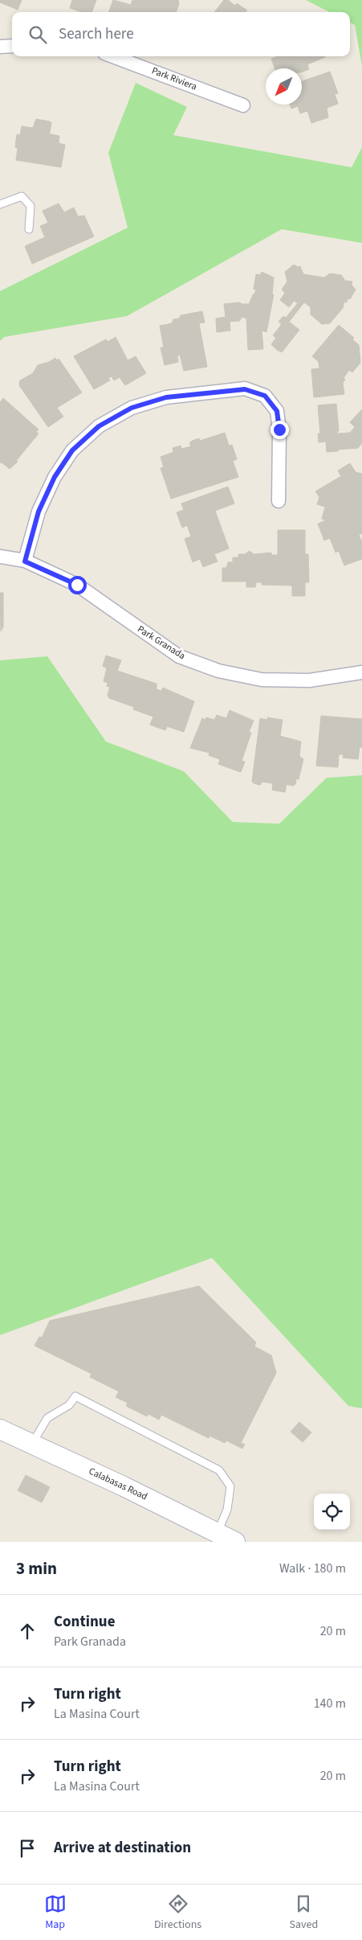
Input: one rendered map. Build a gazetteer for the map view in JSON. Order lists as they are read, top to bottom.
{
  "streets": {
    "main road": ["Calabasas Road"],
    "street": ["Park Riviera", "Park Granada"]
  },
  "north": "bottom left",
  "page": {
    "search": "Search here",
    "heading": ["3 min", "Walk · 180 m"],
    "list": [
      ["Continue", "Park Granada", "20 m"],
      ["Turn right", "La Masina Court", "140 m"],
      ["Turn right", "La Masina Court", "20 m"],
      "Arrive at destination"
    ],
    "nav": ["Map", "Directions", "Saved"]
  }
}
